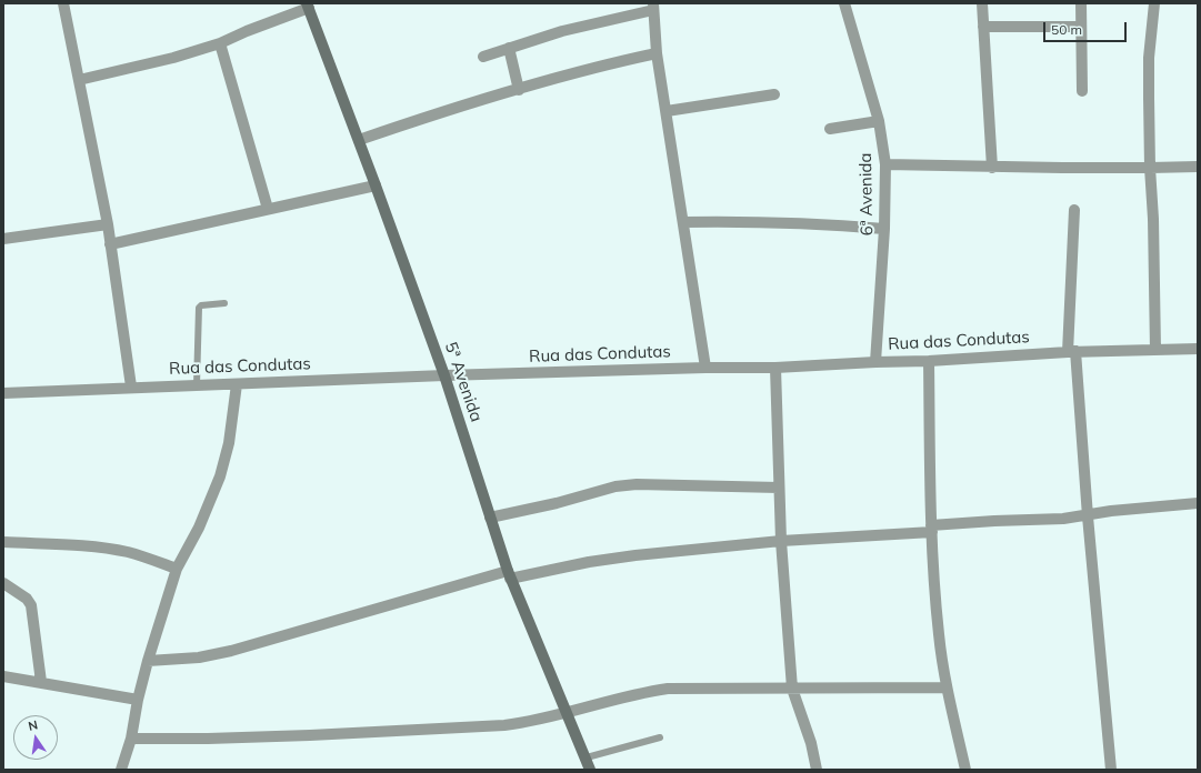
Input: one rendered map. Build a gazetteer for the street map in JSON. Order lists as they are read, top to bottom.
{
  "streets": {
    "street": ["6ª Avenida", "Rua das Condutas", "5ª Avenida"]
  },
  "crossings": [
    ["6ª Avenida", "Rua das Condutas"],
    ["Rua das Condutas", "5ª Avenida"]
  ],
  "scale_bar": "50 m",
  "north": "top"
}
